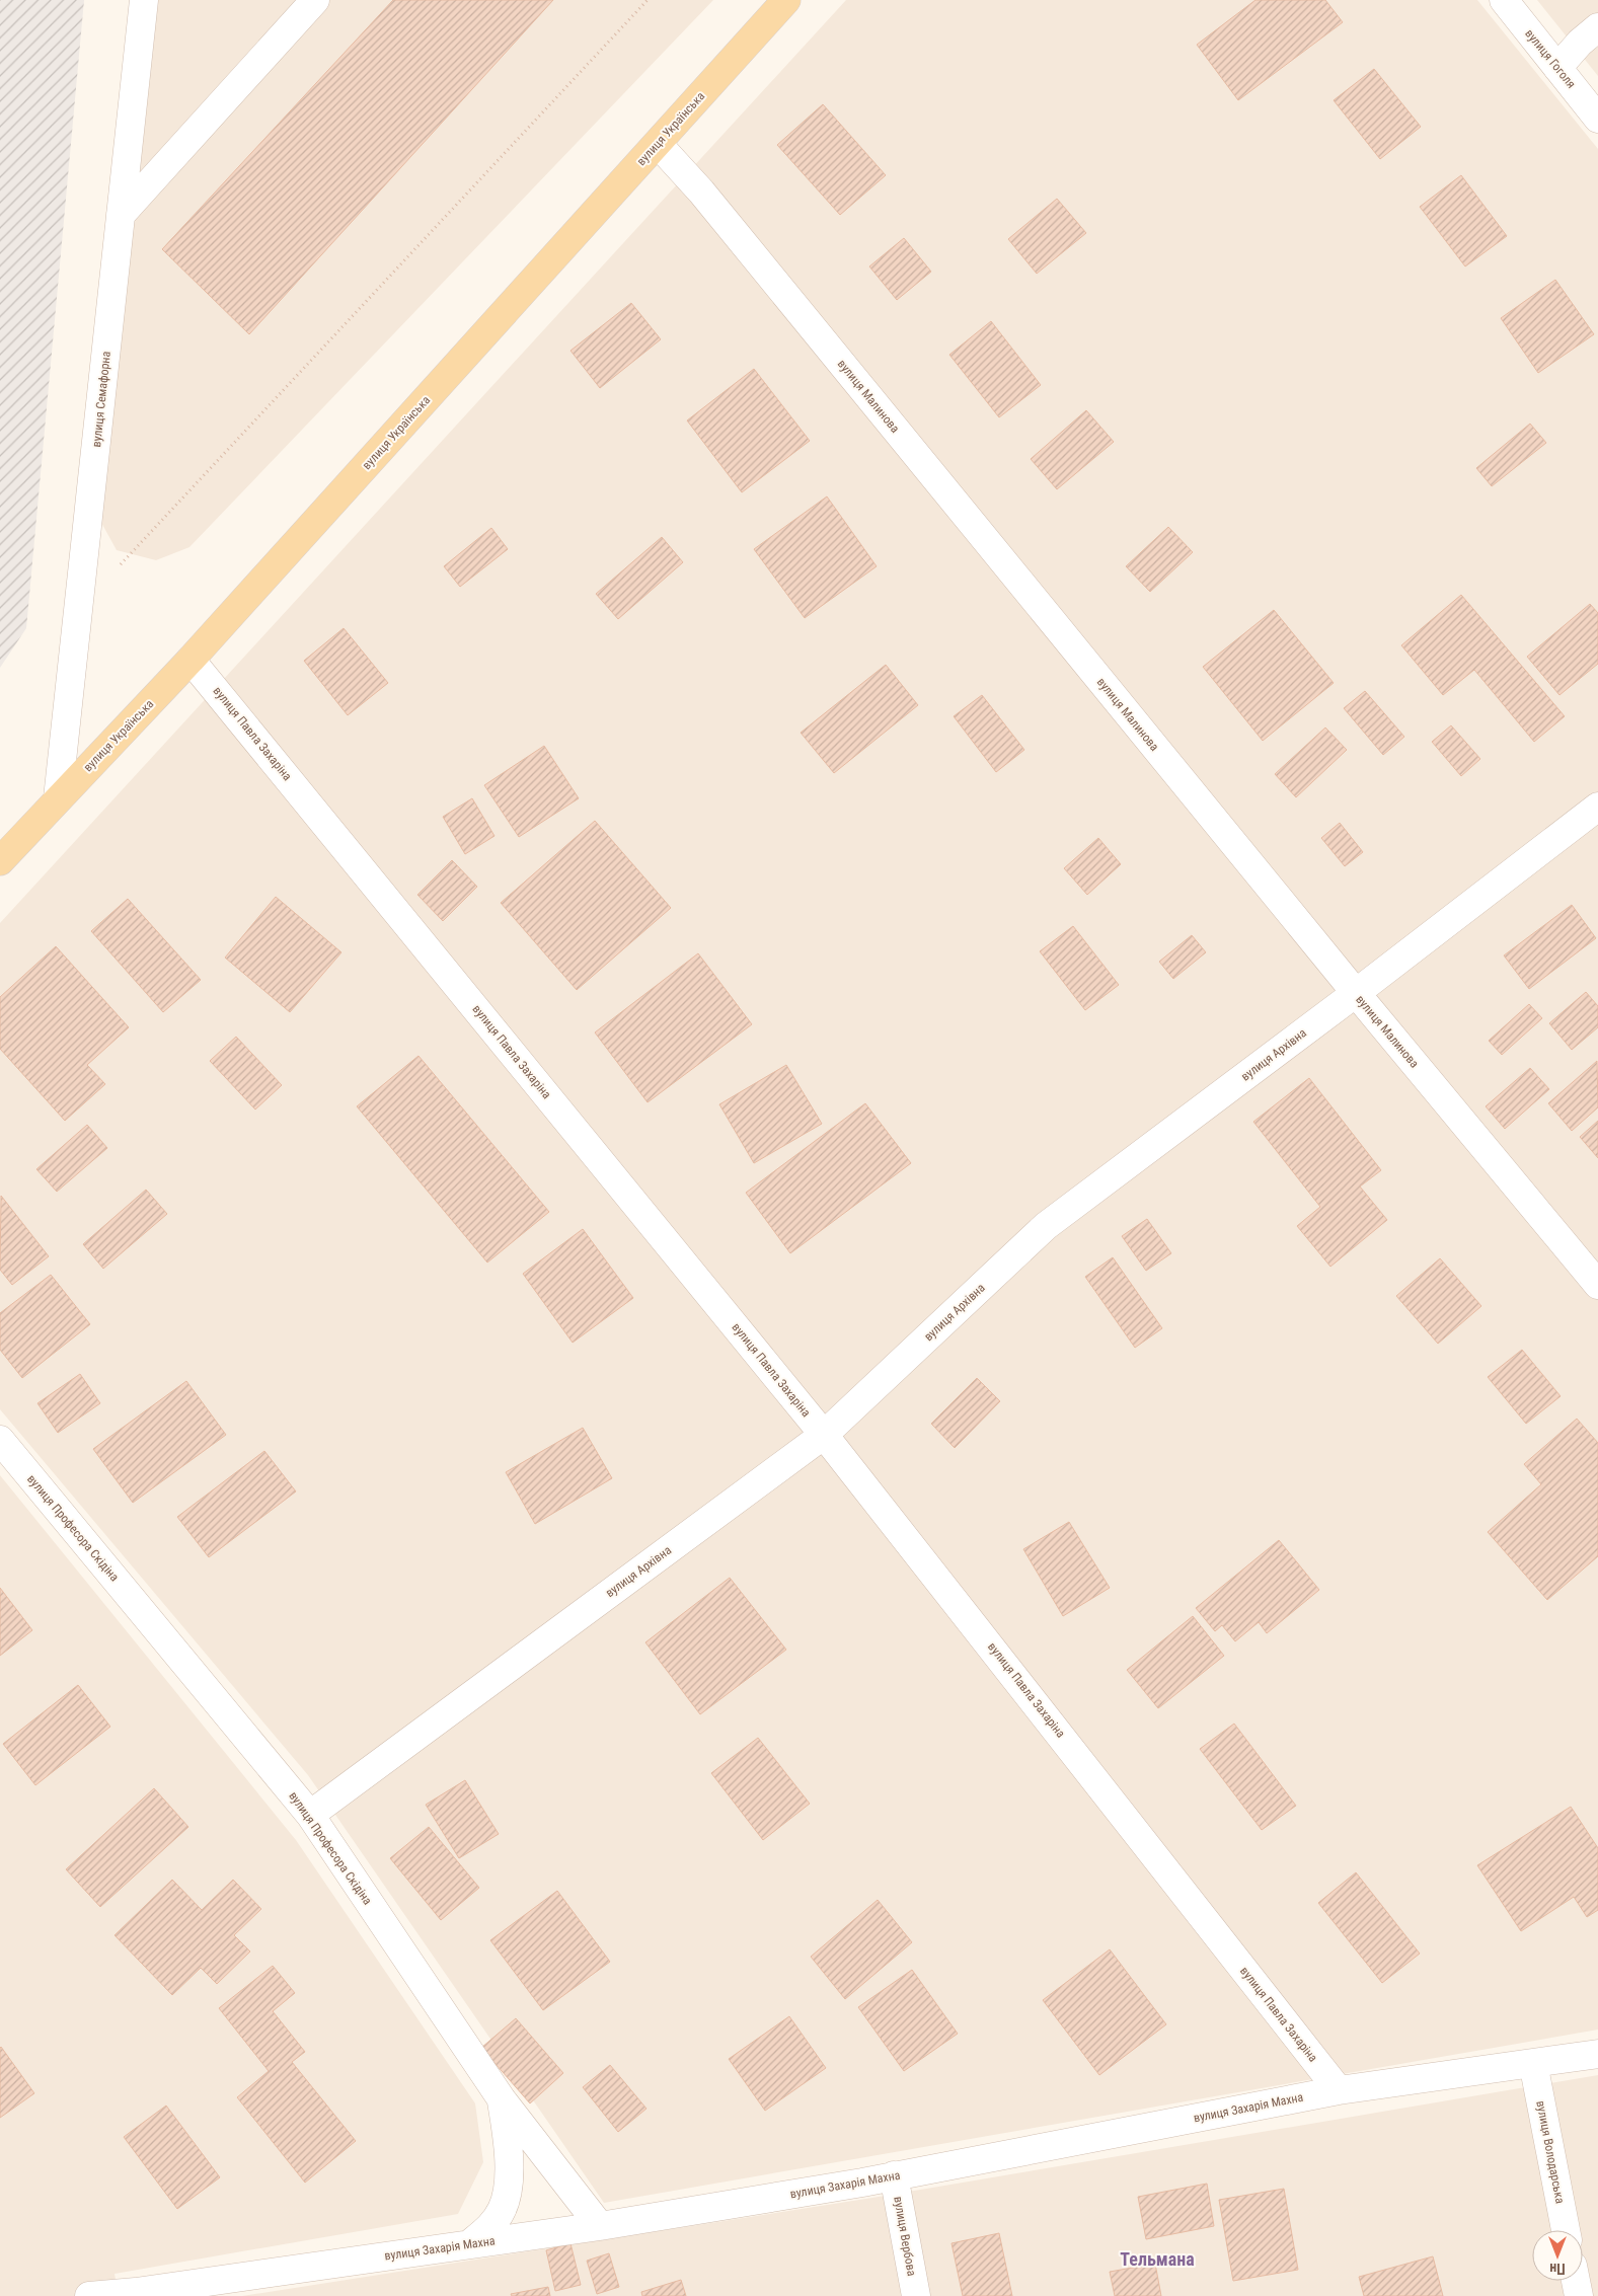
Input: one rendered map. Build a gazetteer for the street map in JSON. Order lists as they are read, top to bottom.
{
  "streets": {
    "main road": ["вулиця Українська"],
    "street": [
      "вулиця Гоголя",
      "вулиця Малинова",
      "вулиця Семафорна",
      "вулиця Павла Захаріна",
      "вулиця Архівна",
      "вулиця Професора Скідіна",
      "вулиця Захарія Махна",
      "вулиця Володарська",
      "вулиця Вербова"
    ]
  },
  "crossings": [
    ["вулиця Українська", "вулиця Малинова"],
    ["вулиця Українська", "вулиця Семафорна"],
    ["вулиця Українська", "вулиця Павла Захаріна"],
    ["вулиця Малинова", "вулиця Архівна"],
    ["вулиця Павла Захаріна", "вулиця Архівна"],
    ["вулиця Павла Захаріна", "вулиця Захарія Махна"],
    ["вулиця Архівна", "вулиця Професора Скідіна"],
    ["вулиця Професора Скідіна", "вулиця Захарія Махна"],
    ["вулиця Захарія Махна", "вулиця Володарська"],
    ["вулиця Захарія Махна", "вулиця Вербова"]
  ],
  "districts": ["Тельмана"],
  "north": "bottom"
}
